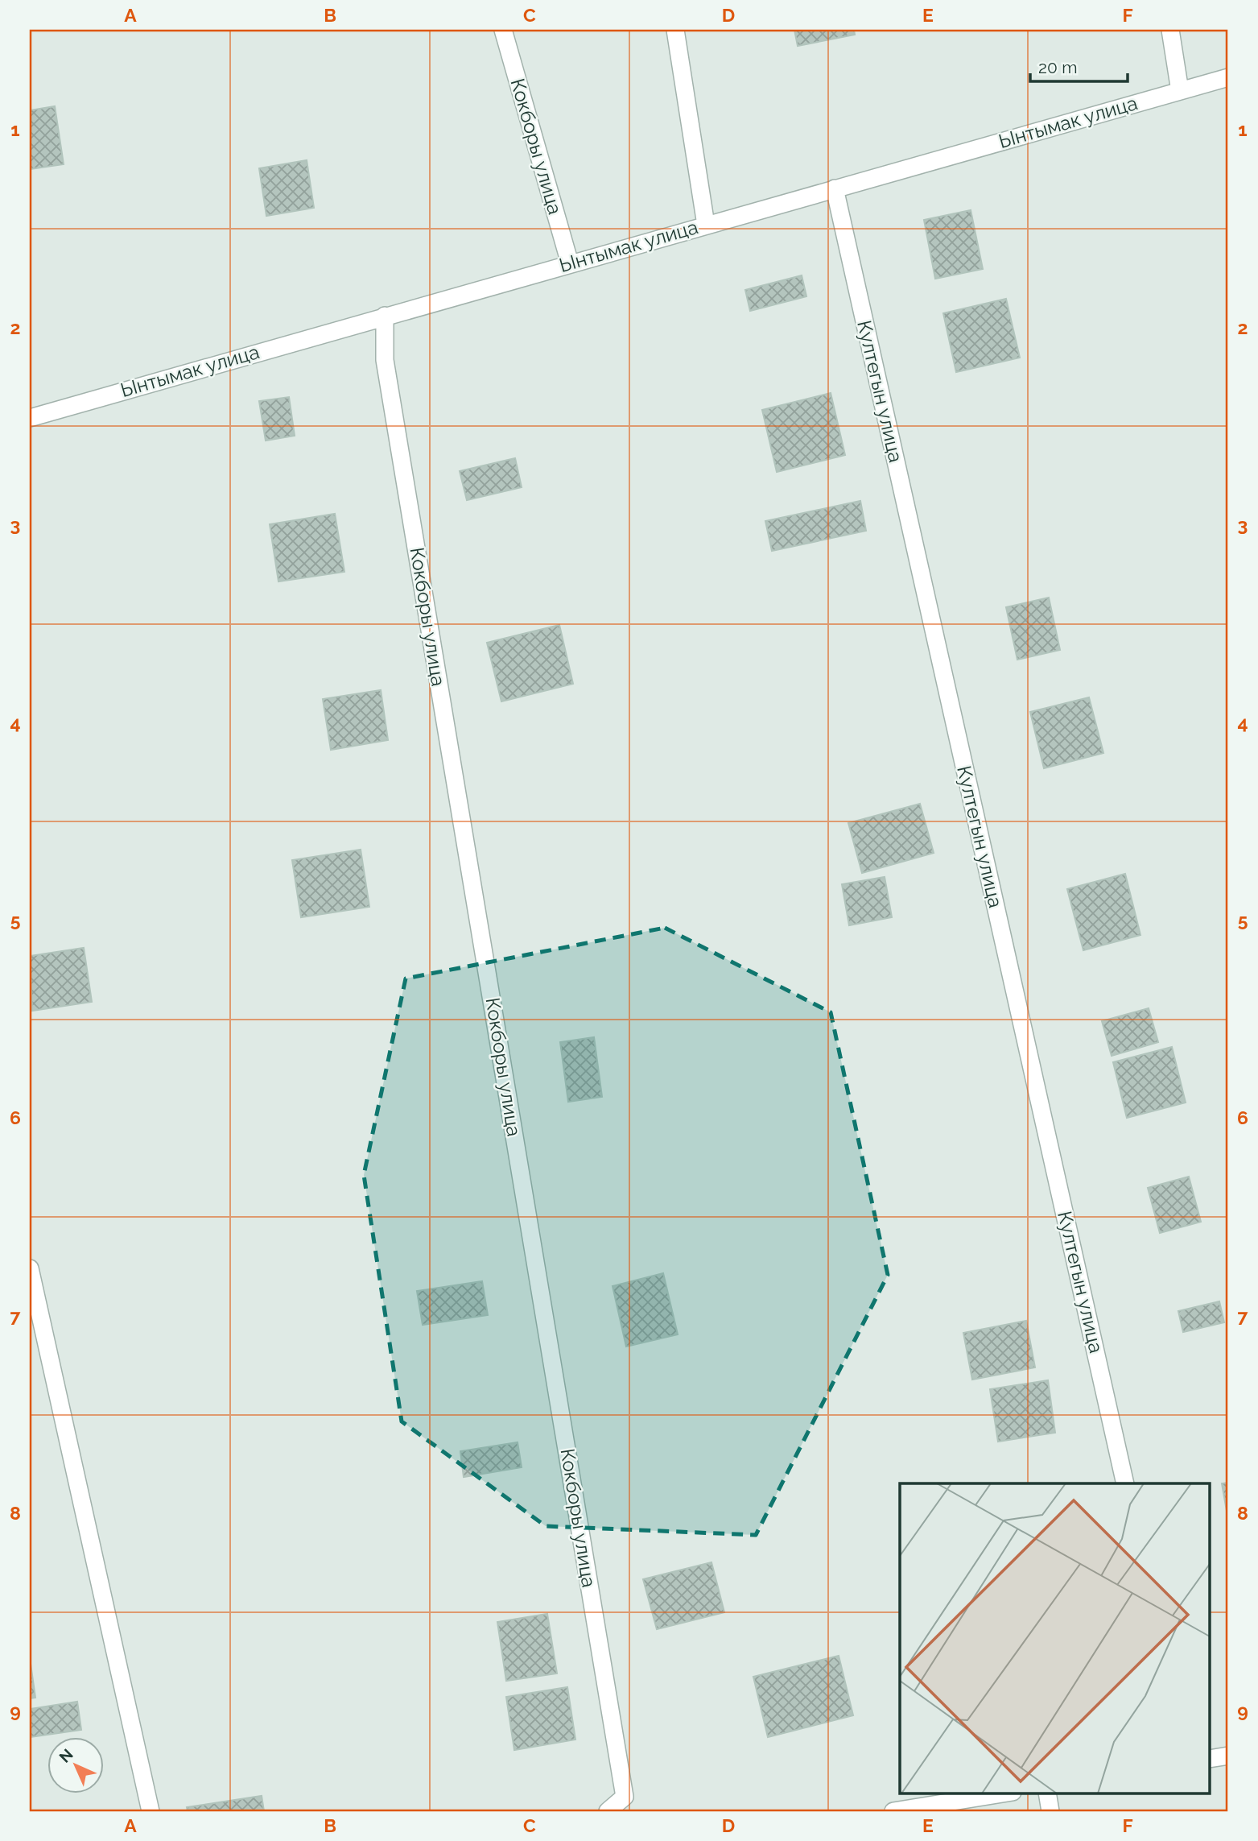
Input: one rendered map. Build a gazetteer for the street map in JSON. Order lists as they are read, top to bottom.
{
  "streets": {
    "street": ["Ынтымак улица", "Кокборы улица", "Култегын улица"]
  },
  "crossings": [
    ["Ынтымак улица", "Кокборы улица"],
    ["Ынтымак улица", "Култегын улица"]
  ],
  "scale_bar": "20 m",
  "north": "top left",
  "grid": {
    "columns": [
      "A",
      "B",
      "C",
      "D",
      "E",
      "F"
    ],
    "rows": [
      "1",
      "2",
      "3",
      "4",
      "5",
      "6",
      "7",
      "8",
      "9"
    ]
  }
}
